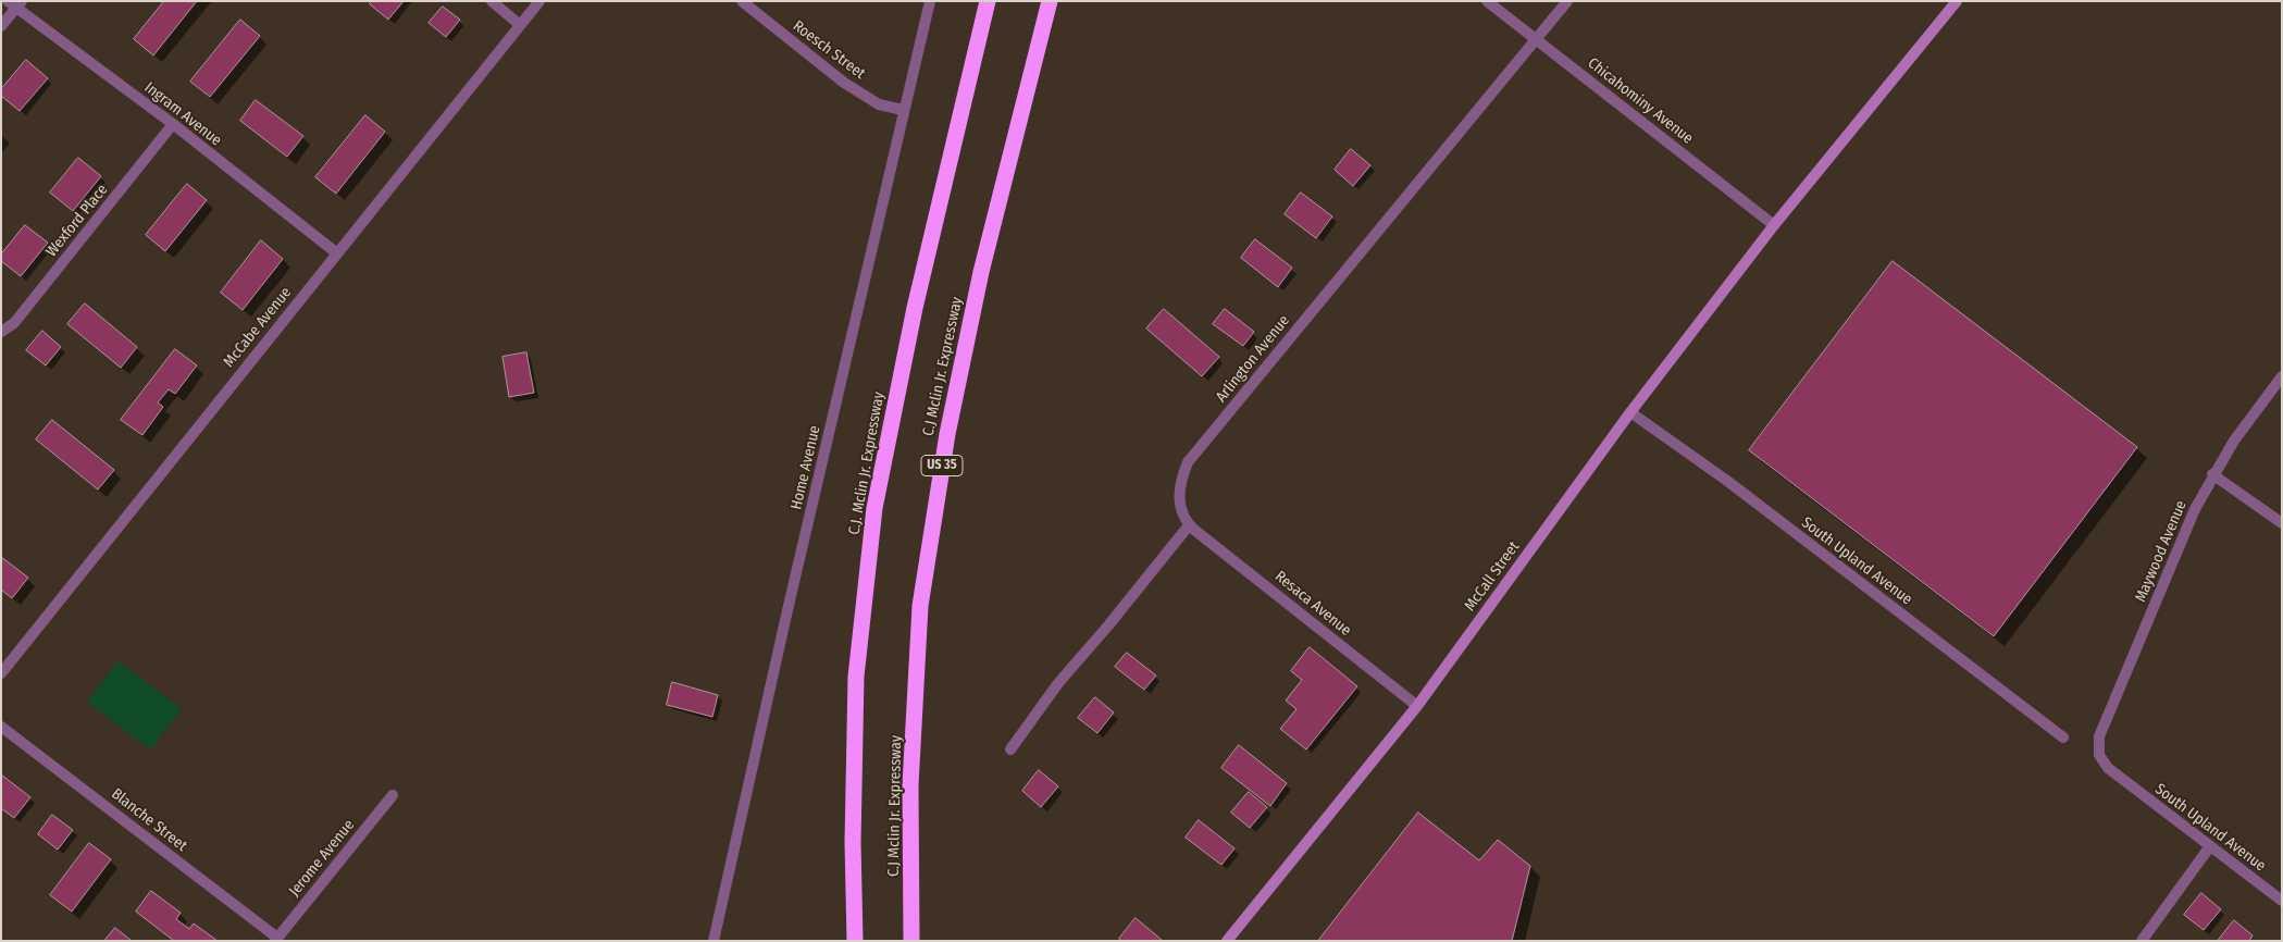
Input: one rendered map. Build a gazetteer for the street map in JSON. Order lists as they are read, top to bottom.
{
  "streets": {
    "highway": ["C.J Mclin Jr. Expressway", "C.J. Mclin Jr. Expressway", "US 35"],
    "street": [
      "Roesch Street",
      "Chicahominy Avenue",
      "Ingram Avenue",
      "Wexford Place",
      "McCabe Avenue",
      "Arlington Avenue",
      "Home Avenue",
      "Maywood Avenue",
      "South Upland Avenue",
      "McCall Street",
      "Resaca Avenue",
      "Blanche Street",
      "Jerome Avenue"
    ]
  },
  "crossings": [
    ["Roesch Street", "Home Avenue"],
    ["Chicahominy Avenue", "Arlington Avenue"],
    ["Chicahominy Avenue", "McCall Street"],
    ["Ingram Avenue", "Wexford Place"],
    ["Ingram Avenue", "McCabe Avenue"],
    ["Arlington Avenue", "Resaca Avenue"],
    ["Maywood Avenue", "South Upland Avenue"],
    ["South Upland Avenue", "McCall Street"],
    ["McCall Street", "Resaca Avenue"],
    ["Blanche Street", "Jerome Avenue"]
  ]
}
